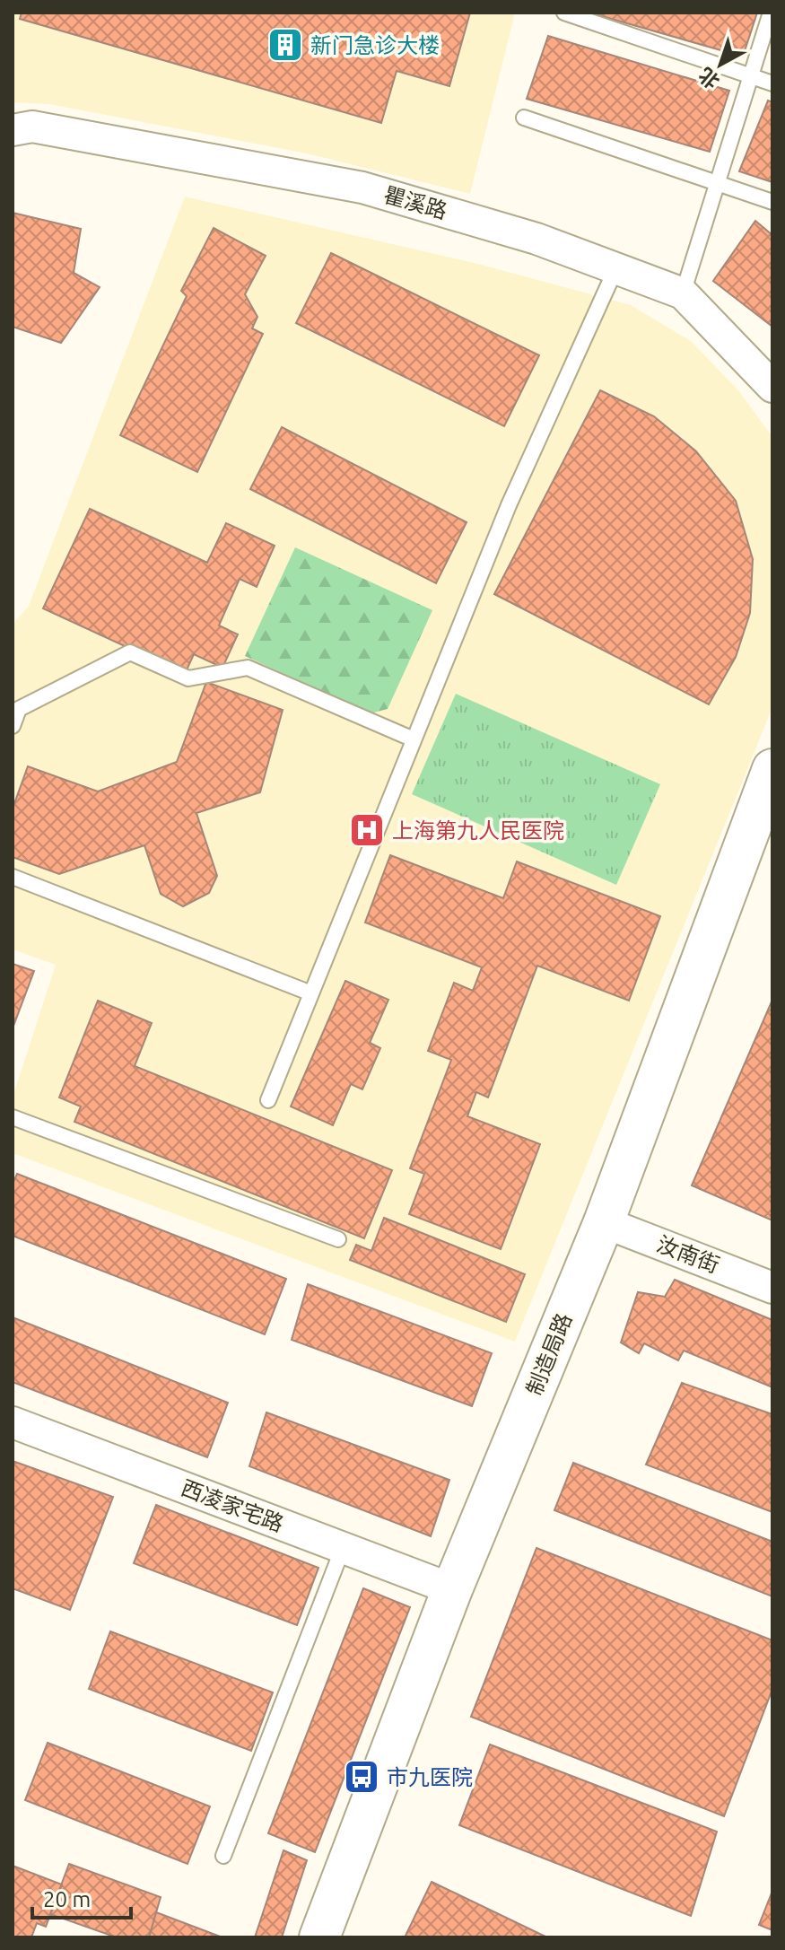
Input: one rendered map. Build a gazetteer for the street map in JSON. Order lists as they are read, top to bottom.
{
  "streets": {
    "street": [
      "瞿溪路",
      "汝南街",
      "制造局路",
      "西凌家宅路"
    ]
  },
  "crossings": [
    ["汝南街", "制造局路"],
    ["制造局路", "西凌家宅路"]
  ],
  "places": {
    "building": ["新门急诊大楼"],
    "hospital": ["上海第九人民医院"],
    "bus stop": ["市九医院"]
  },
  "scale_bar": "20 m",
  "north": "bottom left"
}
